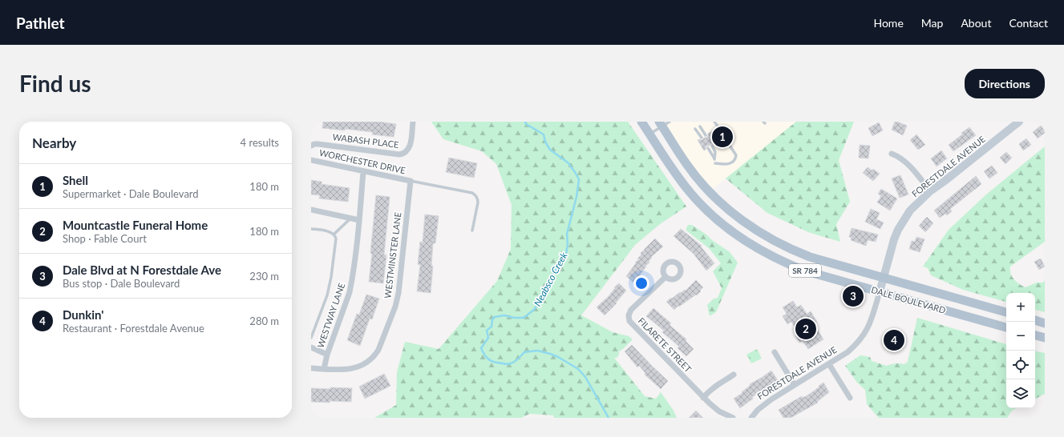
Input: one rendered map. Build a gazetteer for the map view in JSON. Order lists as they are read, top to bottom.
{
  "streets": {
    "main road": ["SR 784", "DALE BOULEVARD"],
    "street": [
      "WABASH PLACE",
      "WORCHESTER DRIVE",
      "FORESTDALE AVENUE",
      "WESTMINSTER LANE",
      "WESTWAY LANE",
      "FILARETE STREET"
    ]
  },
  "crossings": [
    ["WORCHESTER DRIVE", "WESTMINSTER LANE"],
    ["WORCHESTER DRIVE", "WESTWAY LANE"],
    ["FORESTDALE AVENUE", "DALE BOULEVARD"],
    ["WESTMINSTER LANE", "WESTWAY LANE"]
  ],
  "water": ["Neabsco Creek"],
  "page": {
    "header": "Pathlet",
    "nav": [
      "Home",
      "Map",
      "About",
      "Contact"
    ],
    "buttons": "Directions",
    "title": "Find us",
    "heading": ["Nearby", "4 results"],
    "pins": [
      "1",
      "3",
      "2",
      "4"
    ],
    "list": [
      {
        "mark": "1",
        "name": "Shell",
        "note": "Supermarket · Dale Boulevard",
        "value": "180 m"
      },
      {
        "mark": "2",
        "name": "Mountcastle Funeral Home",
        "note": "Shop · Fable Court",
        "value": "180 m"
      },
      {
        "mark": "3",
        "name": "Dale Blvd at N Forestdale Ave",
        "note": "Bus stop · Dale Boulevard",
        "value": "230 m"
      },
      {
        "mark": "4",
        "name": "Dunkin'",
        "note": "Restaurant · Forestdale Avenue",
        "value": "280 m"
      }
    ],
    "map_buttons": ["+", "−"]
  }
}
